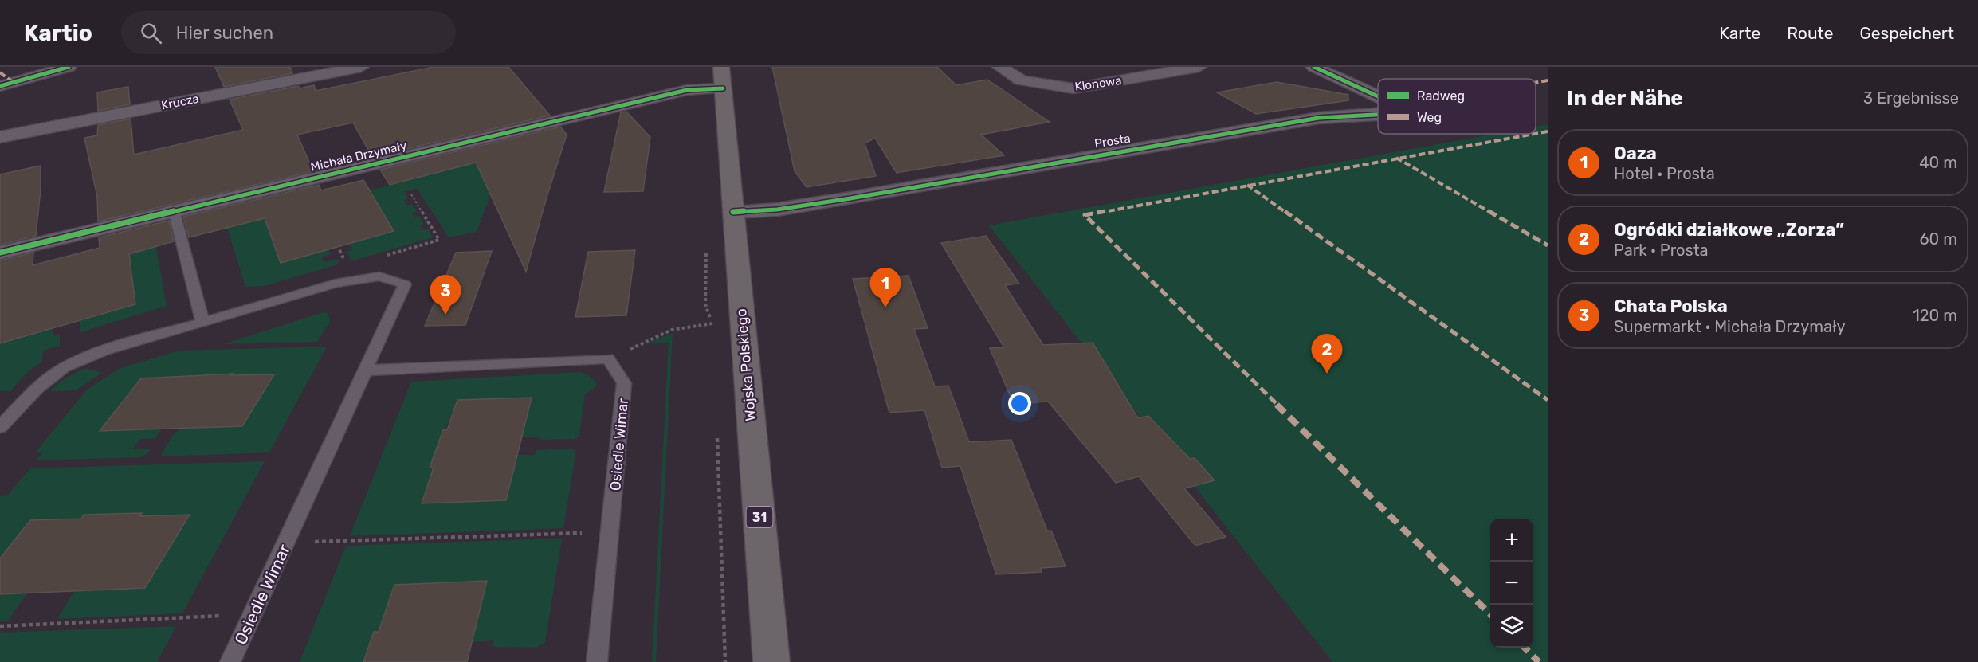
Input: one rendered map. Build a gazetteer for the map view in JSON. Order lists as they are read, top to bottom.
{
  "streets": {
    "main road": ["Wojska Polskiego", "31"],
    "street": [
      "Klonowa",
      "Krucza",
      "Prosta",
      "Michała Drzymały"
    ],
    "lane": ["Osiedle Wimar"]
  },
  "crossings": [
    ["Prosta", "Wojska Polskiego"],
    ["Michała Drzymały", "Wojska Polskiego"]
  ],
  "legend": ["Radweg", "Weg"],
  "page": {
    "header": "Kartio",
    "search": "Hier suchen",
    "nav": ["Karte", "Route", "Gespeichert"],
    "heading": ["In der Nähe", "3 Ergebnisse"],
    "list": [
      {
        "mark": "1",
        "name": "Oaza",
        "note": "Hotel · Prosta",
        "value": "40 m"
      },
      {
        "mark": "2",
        "name": "Ogródki działkowe „Zorza”",
        "note": "Park · Prosta",
        "value": "60 m"
      },
      {
        "mark": "3",
        "name": "Chata Polska",
        "note": "Supermarkt · Michała Drzymały",
        "value": "120 m"
      }
    ],
    "pins": ["1", "3", "2"],
    "map_buttons": ["+", "−"]
  }
}
